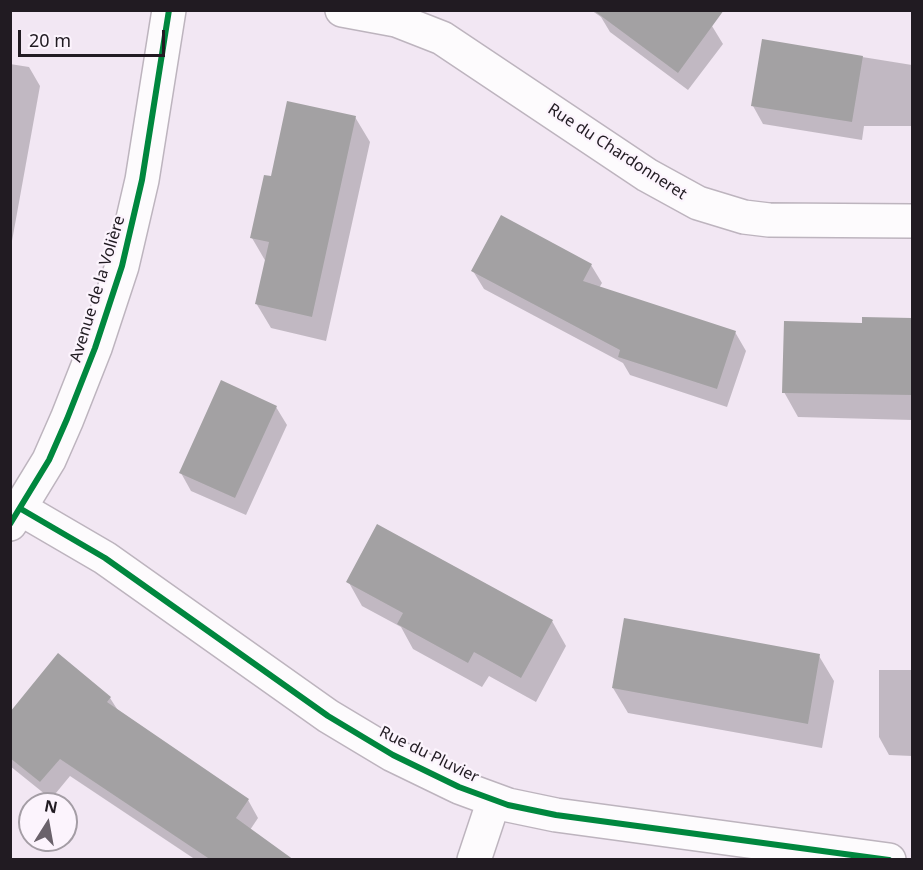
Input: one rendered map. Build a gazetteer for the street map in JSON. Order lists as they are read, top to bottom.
{
  "streets": {
    "street": ["Rue du Chardonneret", "Avenue de la Volière", "Rue du Pluvier"]
  },
  "crossings": [
    ["Avenue de la Volière", "Rue du Pluvier"]
  ],
  "scale_bar": "20 m",
  "north": "top"
}
